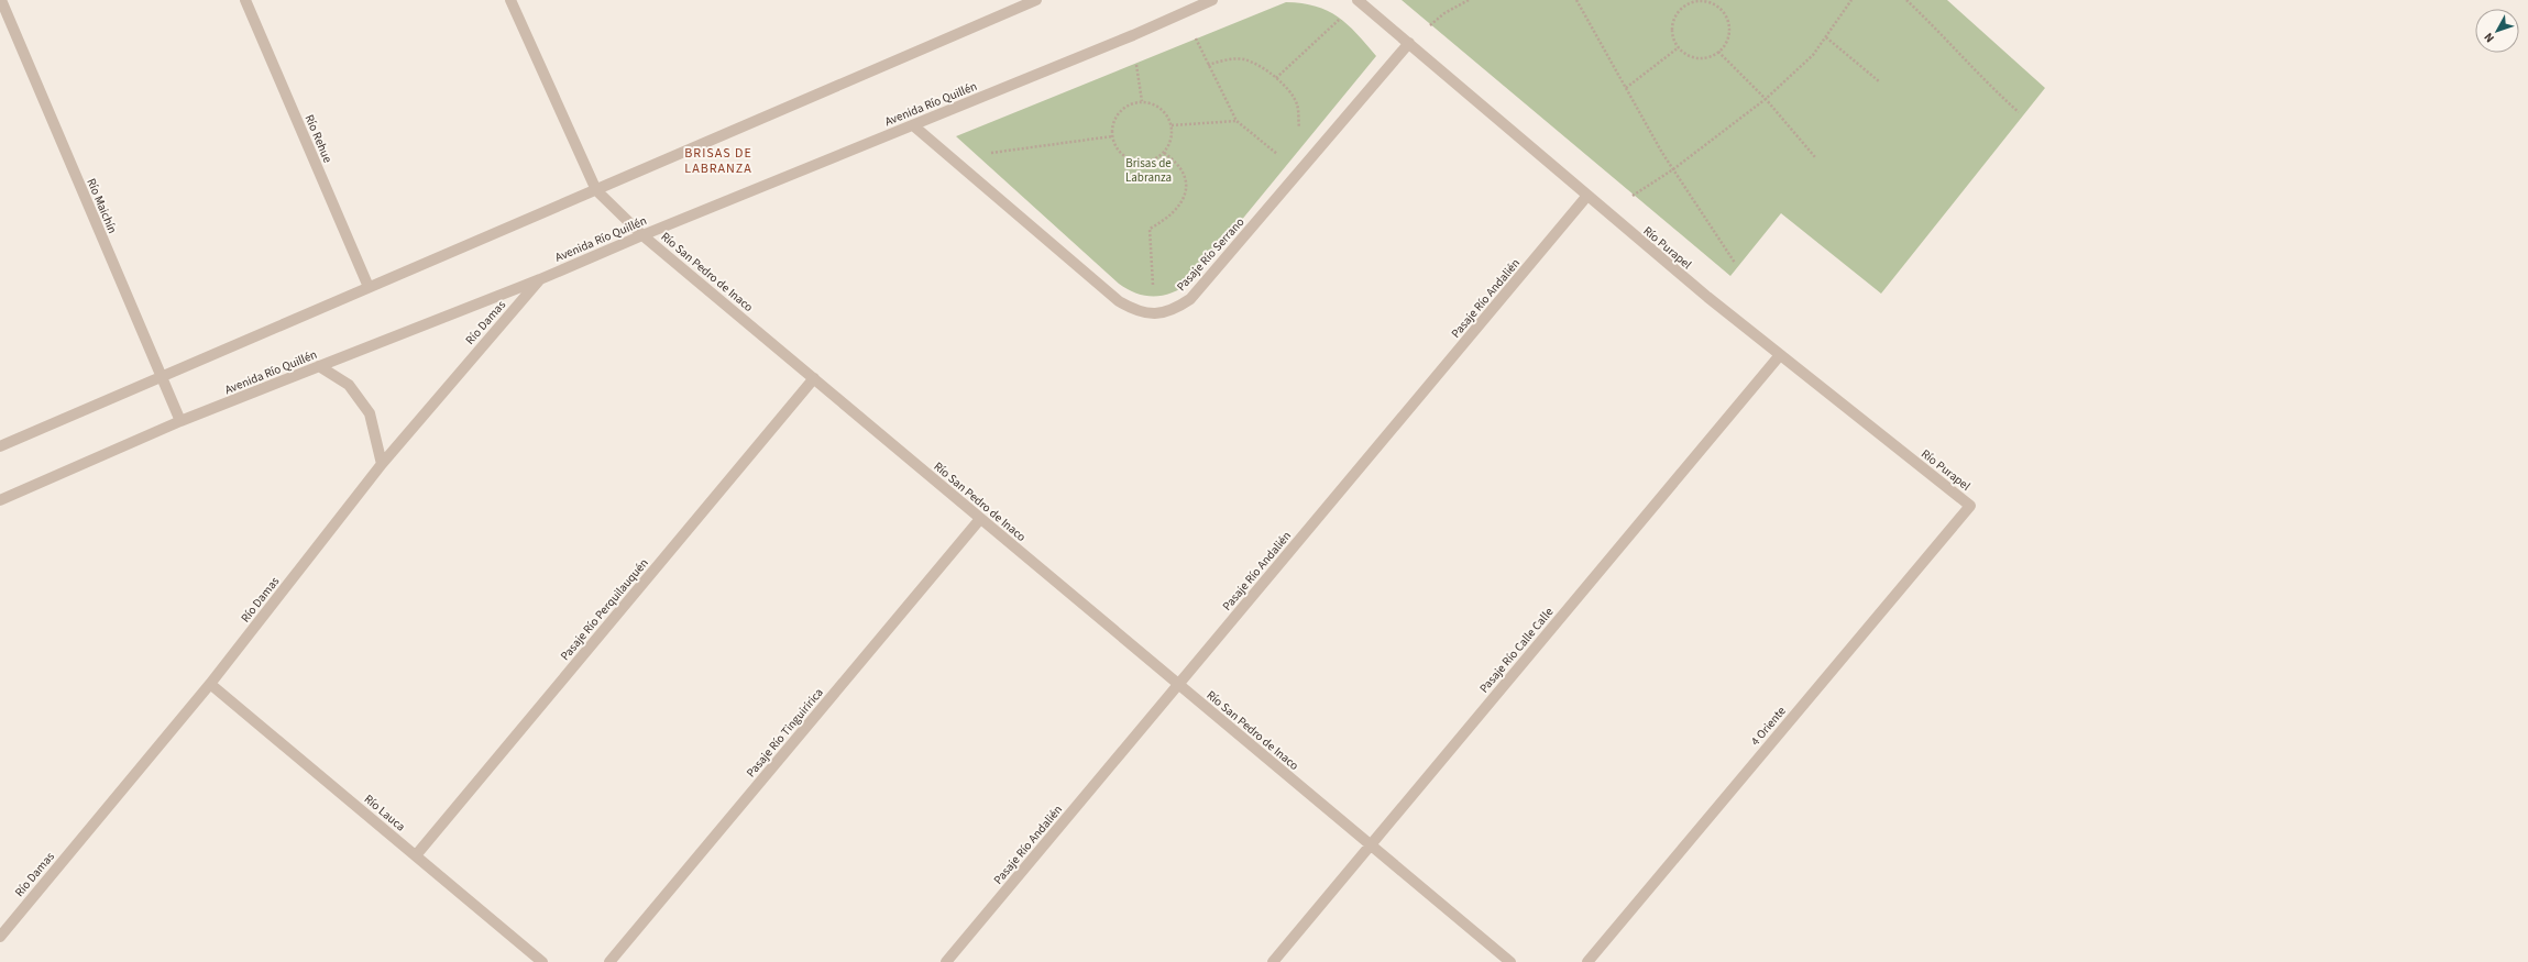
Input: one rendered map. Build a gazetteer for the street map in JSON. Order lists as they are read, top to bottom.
{
  "streets": {
    "street": [
      "Avenida Río Quillén",
      "Río Rehue",
      "Río Maichín",
      "Río Purapel",
      "Pasaje Río Serrano",
      "Río San Pedro de Inaco",
      "Pasaje Río Andalién",
      "Río Damas",
      "Pasaje Río Perquilauquén",
      "Pasaje Río Calle Calle",
      "4 Oriente",
      "Pasaje Río Tinguiririca",
      "Río Lauca"
    ]
  },
  "crossings": [
    ["Avenida Río Quillén", "Río Maichín"],
    ["Avenida Río Quillén", "Pasaje Río Serrano"],
    ["Avenida Río Quillén", "Río San Pedro de Inaco"],
    ["Avenida Río Quillén", "Río Damas"],
    ["Río Purapel", "Pasaje Río Serrano"],
    ["Río Purapel", "Pasaje Río Andalién"],
    ["Río Purapel", "Pasaje Río Calle Calle"],
    ["Río Purapel", "4 Oriente"],
    ["Río San Pedro de Inaco", "Pasaje Río Andalién"],
    ["Río San Pedro de Inaco", "Pasaje Río Perquilauquén"],
    ["Río San Pedro de Inaco", "Pasaje Río Calle Calle"],
    ["Río San Pedro de Inaco", "Pasaje Río Tinguiririca"],
    ["Río Damas", "Río Lauca"],
    ["Pasaje Río Perquilauquén", "Río Lauca"]
  ],
  "districts": ["BRISAS DE LABRANZA"],
  "parks": ["Brisas de Labranza"],
  "north": "bottom left"
}
